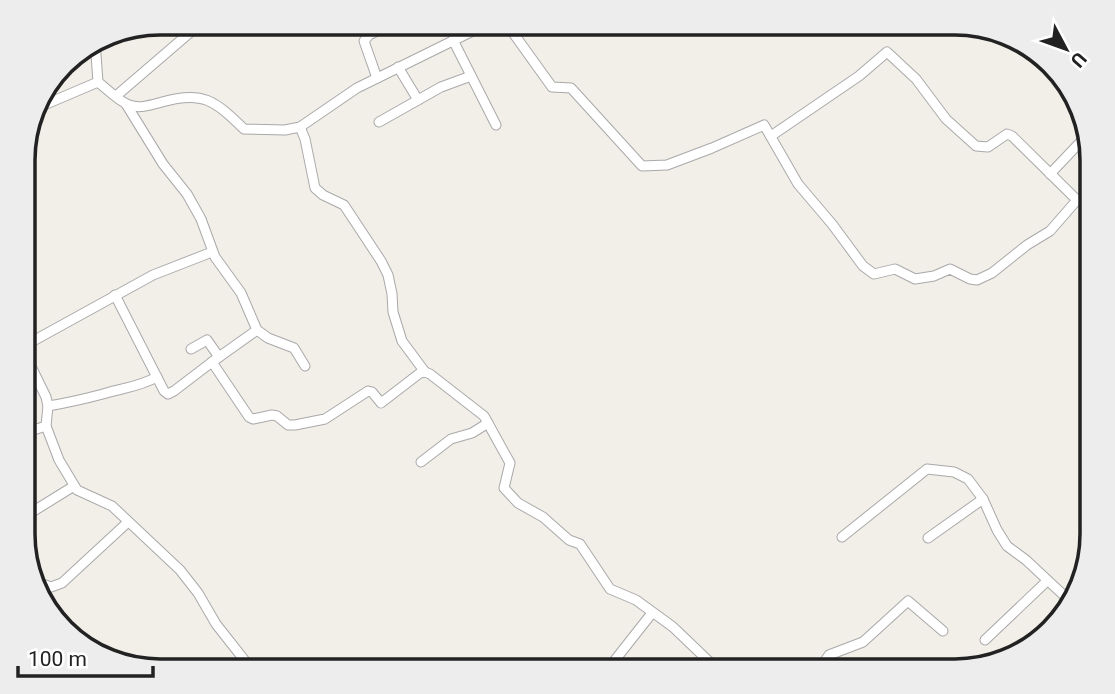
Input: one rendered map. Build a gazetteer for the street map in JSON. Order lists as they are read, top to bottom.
{
  "scale_bar": "100 m",
  "north": "bottom right"
}
